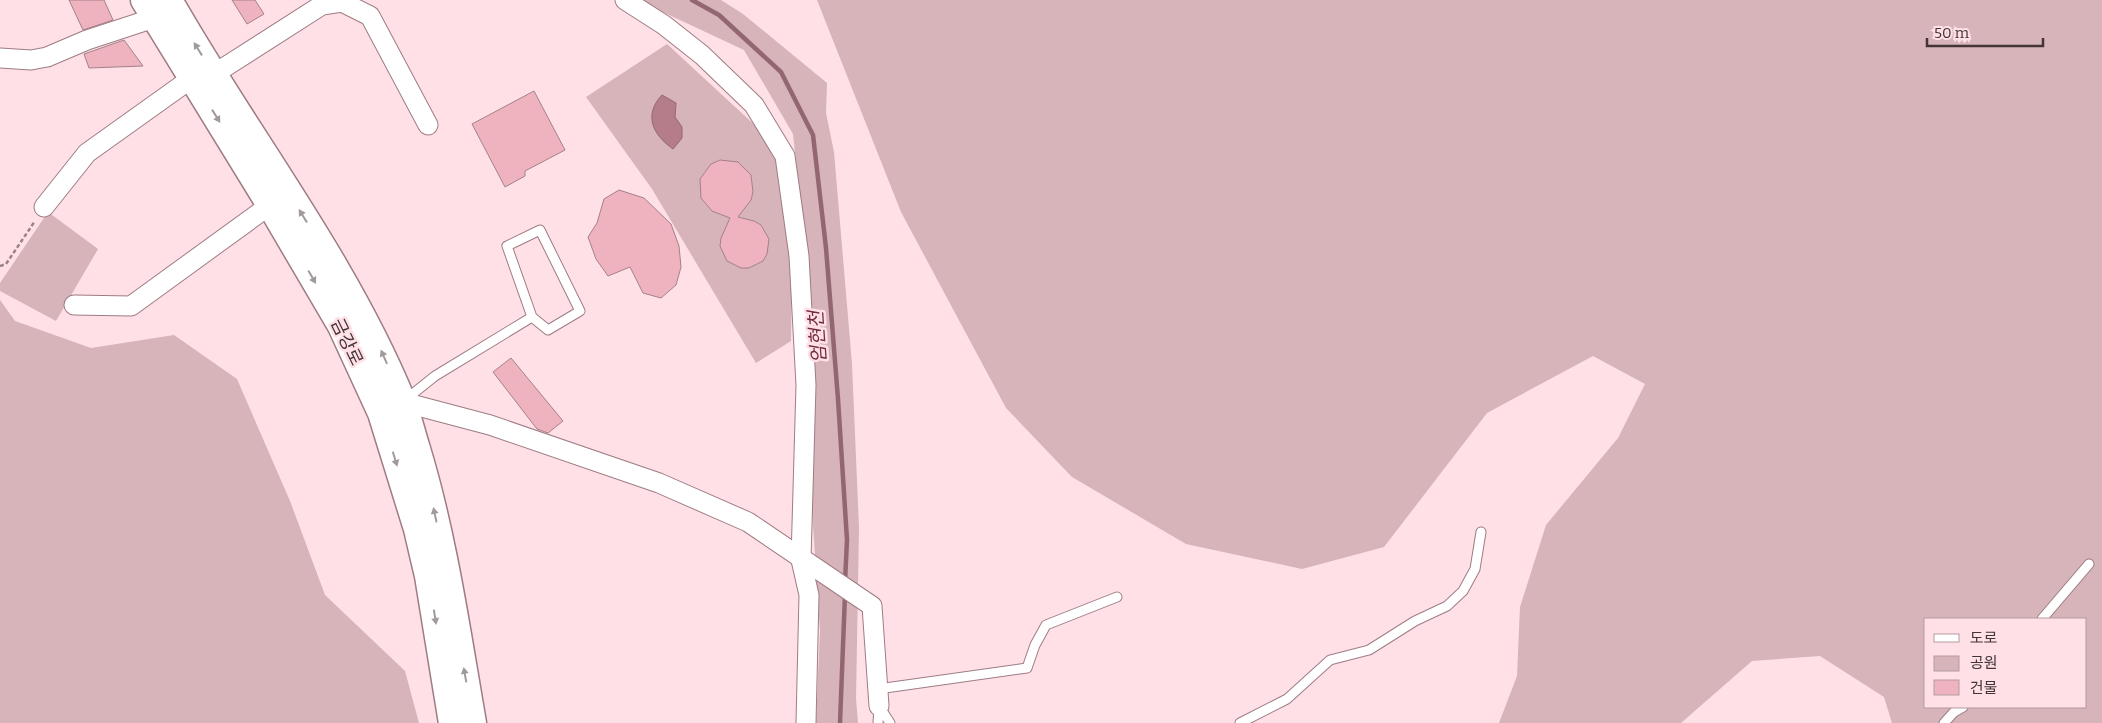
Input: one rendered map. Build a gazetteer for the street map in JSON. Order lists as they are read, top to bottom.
{
  "streets": {
    "main road": ["금강로"]
  },
  "water": ["엄현천"],
  "legend": ["도로", "공원", "건물"],
  "scale_bar": "50 m"
}
